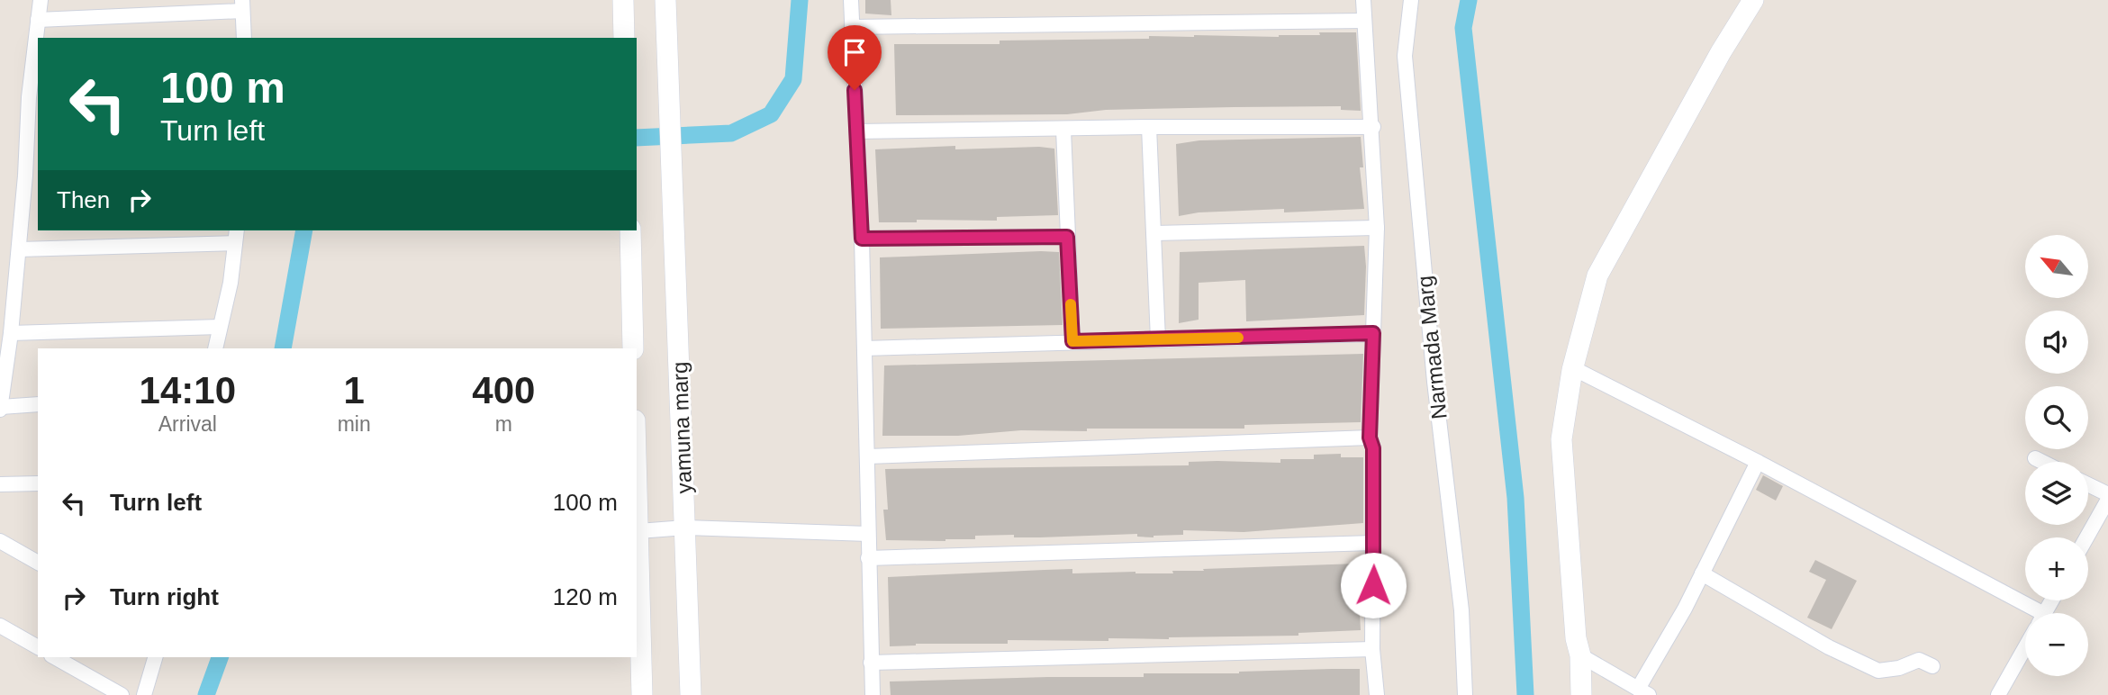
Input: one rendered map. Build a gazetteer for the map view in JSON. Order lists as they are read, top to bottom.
{
  "streets": {
    "street": ["Narmada Marg", "yamuna marg"]
  },
  "north": "top left",
  "page": {
    "turn": ["100 m", "Turn left"],
    "then": "Then",
    "map_buttons": ["+", "−"],
    "eta": [
      "14:10",
      "Arrival",
      "1",
      "min",
      "400",
      "m"
    ],
    "list": [
      {
        "name": "Turn left",
        "value": "100 m"
      },
      {
        "name": "Turn right",
        "value": "120 m"
      }
    ]
  }
}
